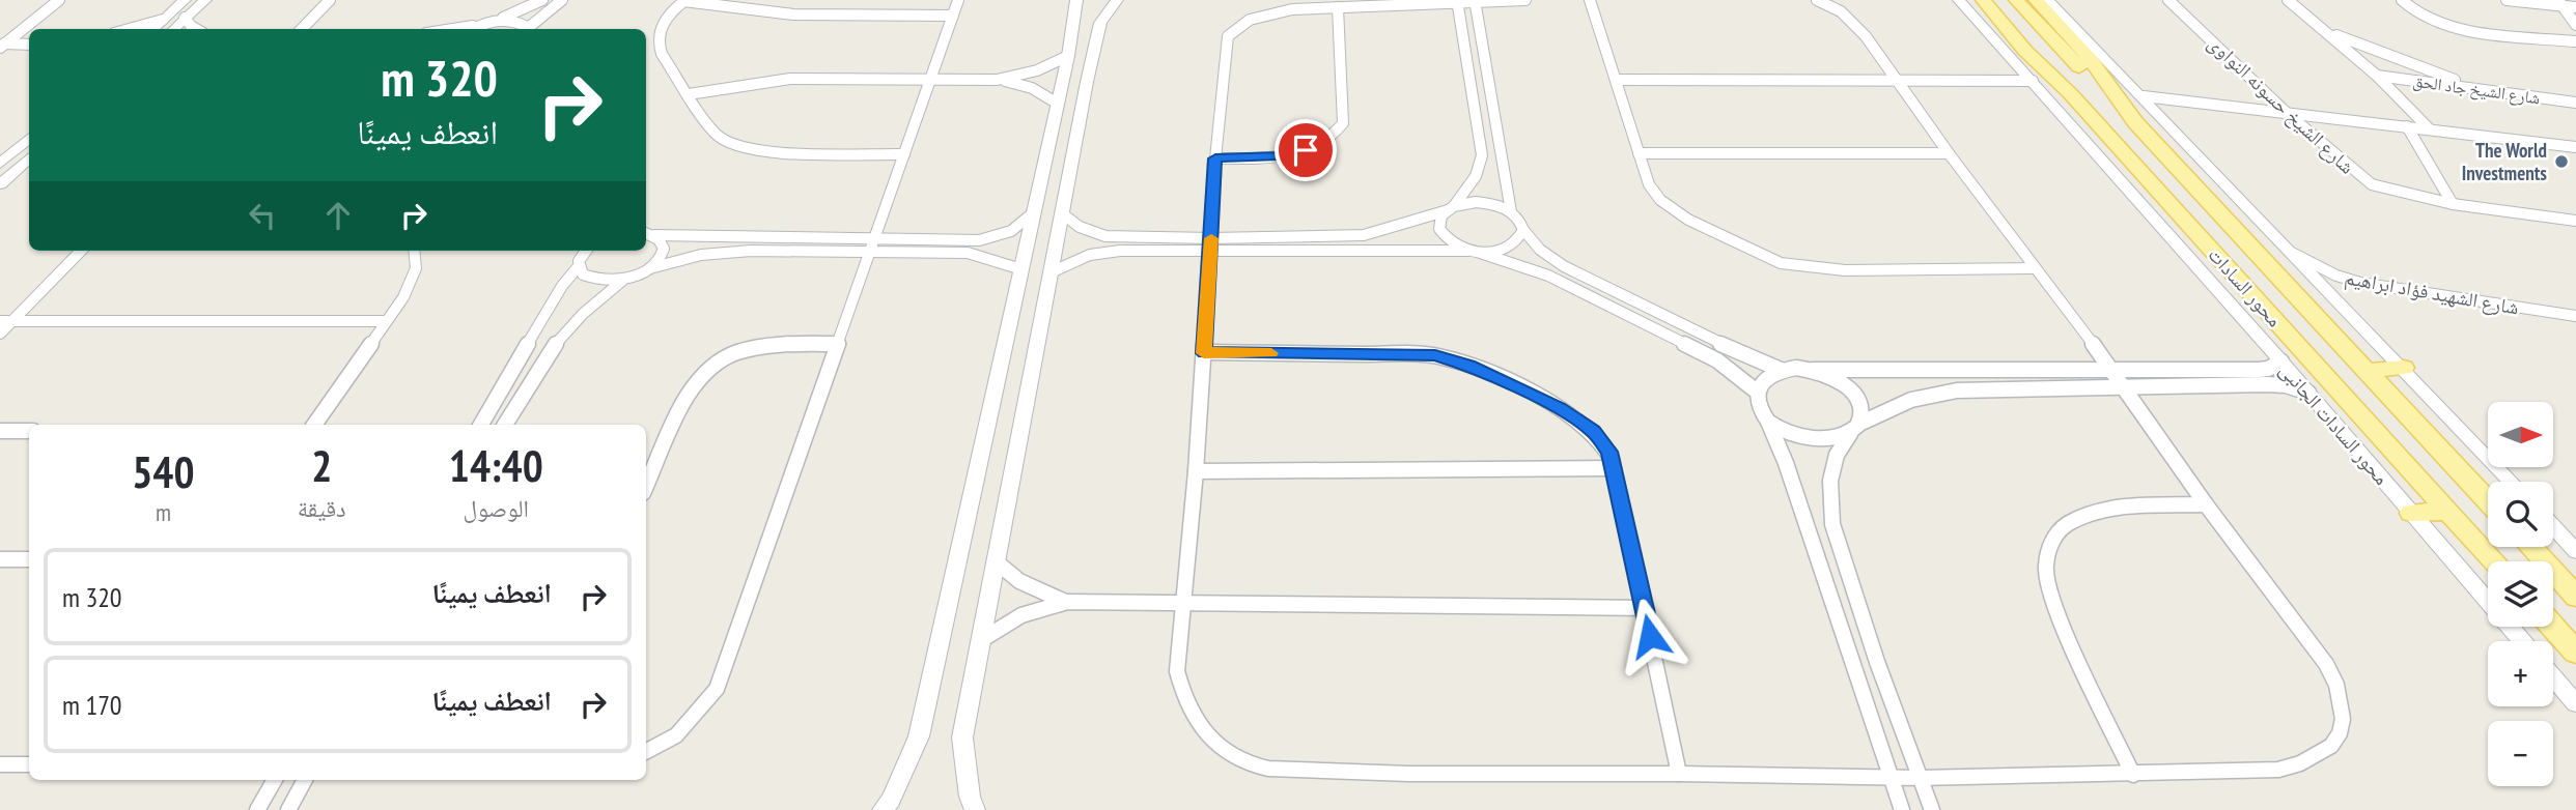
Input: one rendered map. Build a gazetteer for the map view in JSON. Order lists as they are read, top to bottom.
{
  "streets": {
    "main road": ["محور السادات"],
    "street": [
      "شارع الشيخ جاد الحق",
      "شارع الشيخ حسونه النواوى",
      "شارع الشهيد فؤاد ابراهيم",
      "محور السادات الجانبى"
    ]
  },
  "places": ["The World Investments"],
  "north": "right",
  "page": {
    "turn": ["320 m", "انعطف يمينًا"],
    "map_buttons": ["+", "−"],
    "eta": [
      "14:40",
      "الوصول",
      "2",
      "دقيقة",
      "540",
      "m"
    ],
    "list": [
      {
        "name": "انعطف يمينًا",
        "value": "320 m"
      },
      {
        "name": "انعطف يمينًا",
        "value": "170 m"
      }
    ]
  }
}
